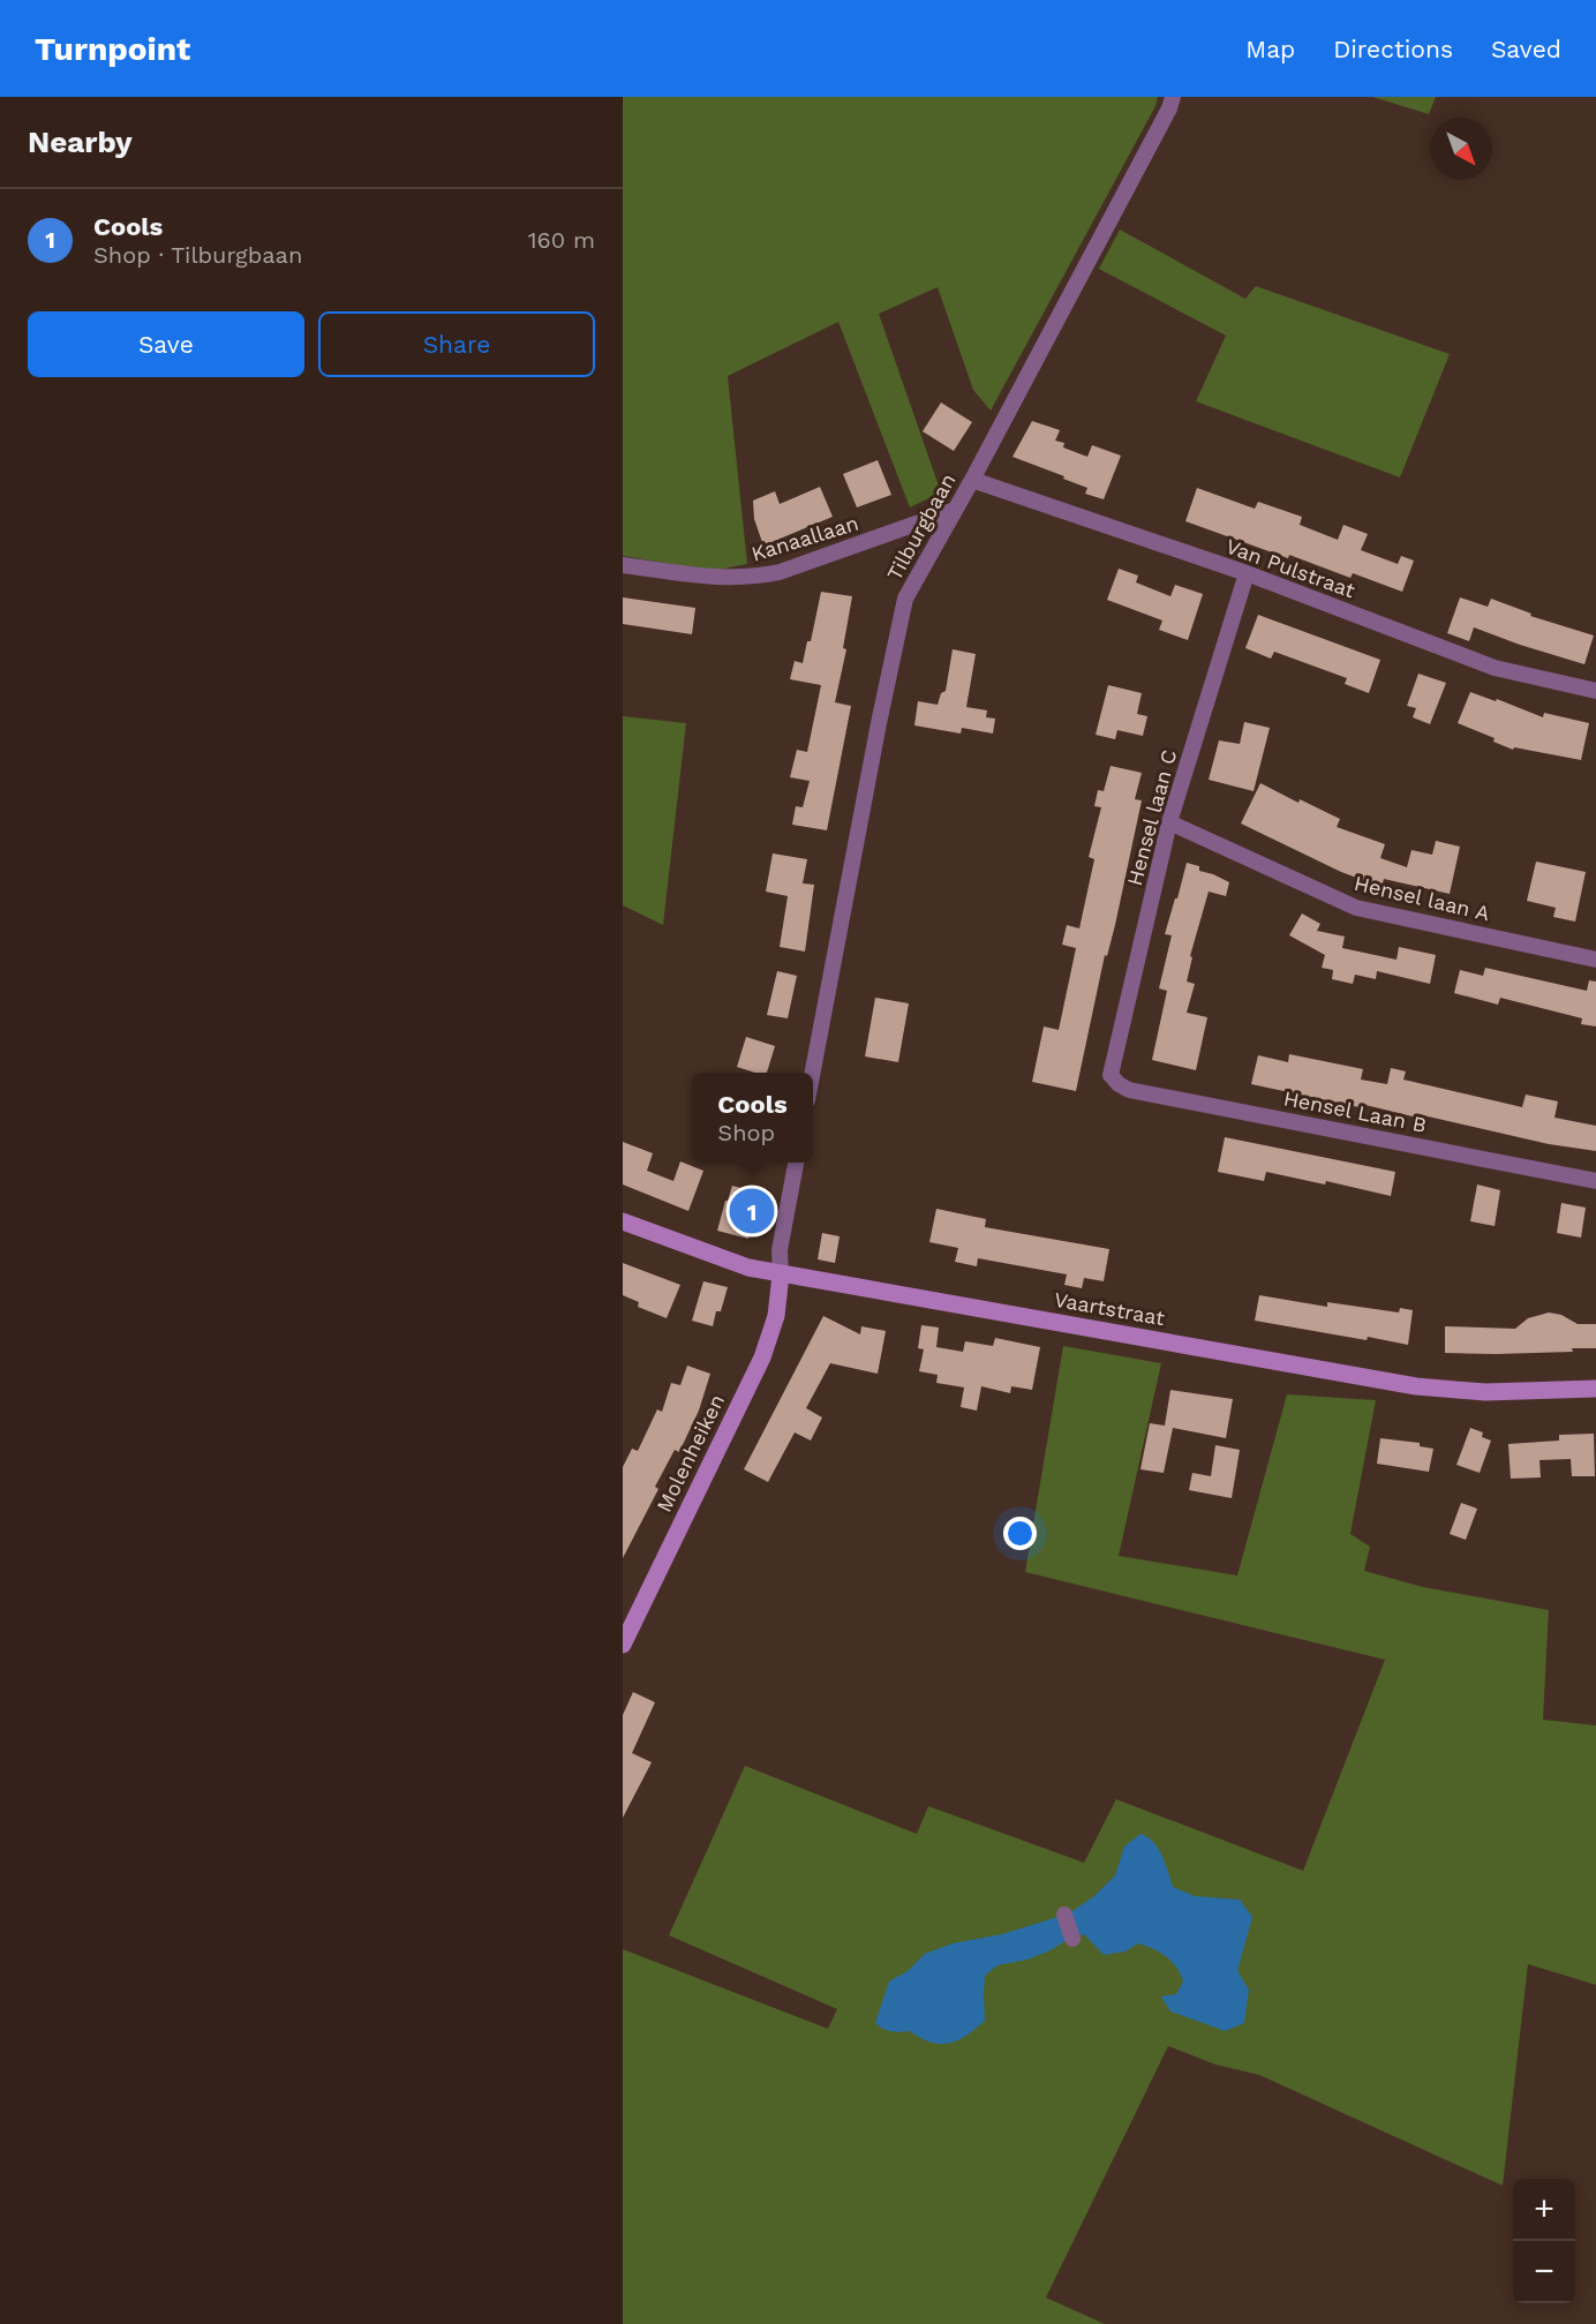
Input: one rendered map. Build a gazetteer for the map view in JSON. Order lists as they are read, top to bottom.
{
  "streets": {
    "main road": ["Vaartstraat", "Molenheiken"],
    "street": [
      "Tilburgbaan",
      "Kanaallaan",
      "Van Pulstraat",
      "Hensel laan C",
      "Hensel laan A",
      "Hensel Laan B"
    ]
  },
  "crossings": [
    ["Tilburgbaan", "Kanaallaan"],
    ["Tilburgbaan", "Van Pulstraat"],
    ["Van Pulstraat", "Hensel laan C"],
    ["Hensel laan C", "Hensel laan A"],
    ["Hensel laan C", "Hensel Laan B"],
    ["Vaartstraat", "Molenheiken"]
  ],
  "north": "bottom right",
  "page": {
    "header": "Turnpoint",
    "nav": ["Map", "Directions", "Saved"],
    "heading": "Nearby",
    "list": [
      {
        "mark": "1",
        "name": "Cools",
        "note": "Shop · Tilburgbaan",
        "value": "160 m"
      }
    ],
    "buttons": ["Save", "Share"],
    "popup": ["Cools", "Shop"],
    "pins": "1",
    "map_buttons": ["+", "−"]
  }
}
